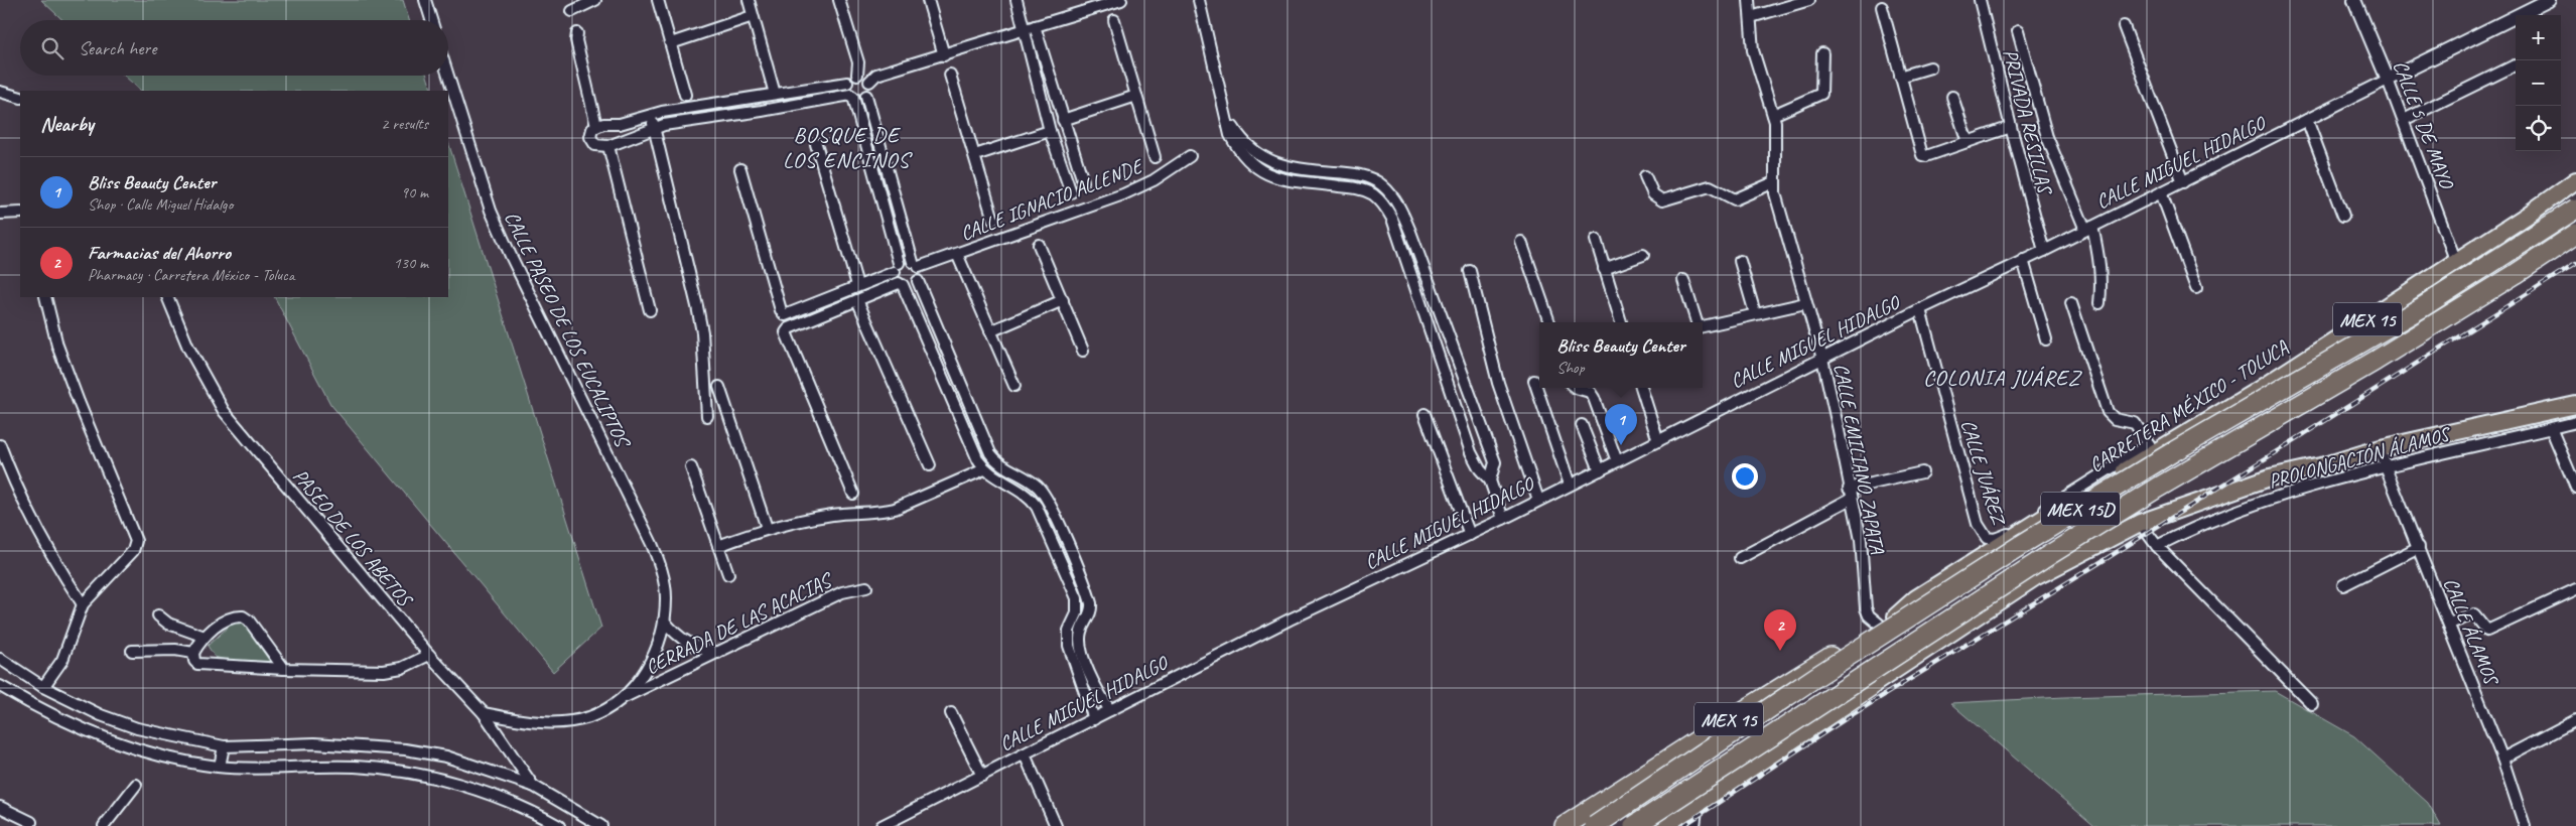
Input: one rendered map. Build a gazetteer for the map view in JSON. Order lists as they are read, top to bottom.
{
  "streets": {
    "highway": ["MEX 15", "CARRETERA MÉXICO - TOLUCA", "MEX 15D"],
    "street": [
      "PRIVADA RESILLAS",
      "CALLE 5 DE MAYO",
      "CALLE MIGUEL HIDALGO",
      "CALLE IGNACIO ALLENDE",
      "CALLE PASEO DE LOS EUCALIPTOS",
      "PROLONGACIÓN ÁLAMOS",
      "CALLE EMILIANO ZAPATA",
      "CALLE JUÁREZ",
      "PASEO DE LOS ABETOS",
      "CERRADA DE LAS ACACIAS",
      "CALLE ÁLAMOS"
    ]
  },
  "crossings": [
    ["PRIVADA RESILLAS", "CALLE MIGUEL HIDALGO"],
    ["CALLE 5 DE MAYO", "CALLE MIGUEL HIDALGO"],
    ["CALLE 5 DE MAYO", "CARRETERA MÉXICO - TOLUCA"],
    ["CALLE MIGUEL HIDALGO", "CALLE EMILIANO ZAPATA"],
    ["CALLE MIGUEL HIDALGO", "CALLE JUÁREZ"],
    ["MEX 15", "CALLE ÁLAMOS"],
    ["CALLE PASEO DE LOS EUCALIPTOS", "PASEO DE LOS ABETOS"],
    ["CALLE PASEO DE LOS EUCALIPTOS", "CERRADA DE LAS ACACIAS"],
    ["CARRETERA MÉXICO - TOLUCA", "CALLE EMILIANO ZAPATA"],
    ["CARRETERA MÉXICO - TOLUCA", "CALLE JUÁREZ"],
    ["PROLONGACIÓN ÁLAMOS", "CALLE ÁLAMOS"]
  ],
  "districts": ["BOSQUE DE LOS ENCINOS", "COLONIA JUÁREZ"],
  "page": {
    "map_buttons": ["+", "−"],
    "search": "Search here",
    "heading": ["Nearby", "2 results"],
    "list": [
      {
        "mark": "1",
        "name": "Bliss Beauty Center",
        "note": "Shop · Calle Miguel Hidalgo",
        "value": "90 m"
      },
      {
        "mark": "2",
        "name": "Farmacias del Ahorro",
        "note": "Pharmacy · Carretera México - Toluca",
        "value": "130 m"
      }
    ],
    "popup": ["Bliss Beauty Center", "Shop"],
    "pins": ["1", "2"]
  }
}
